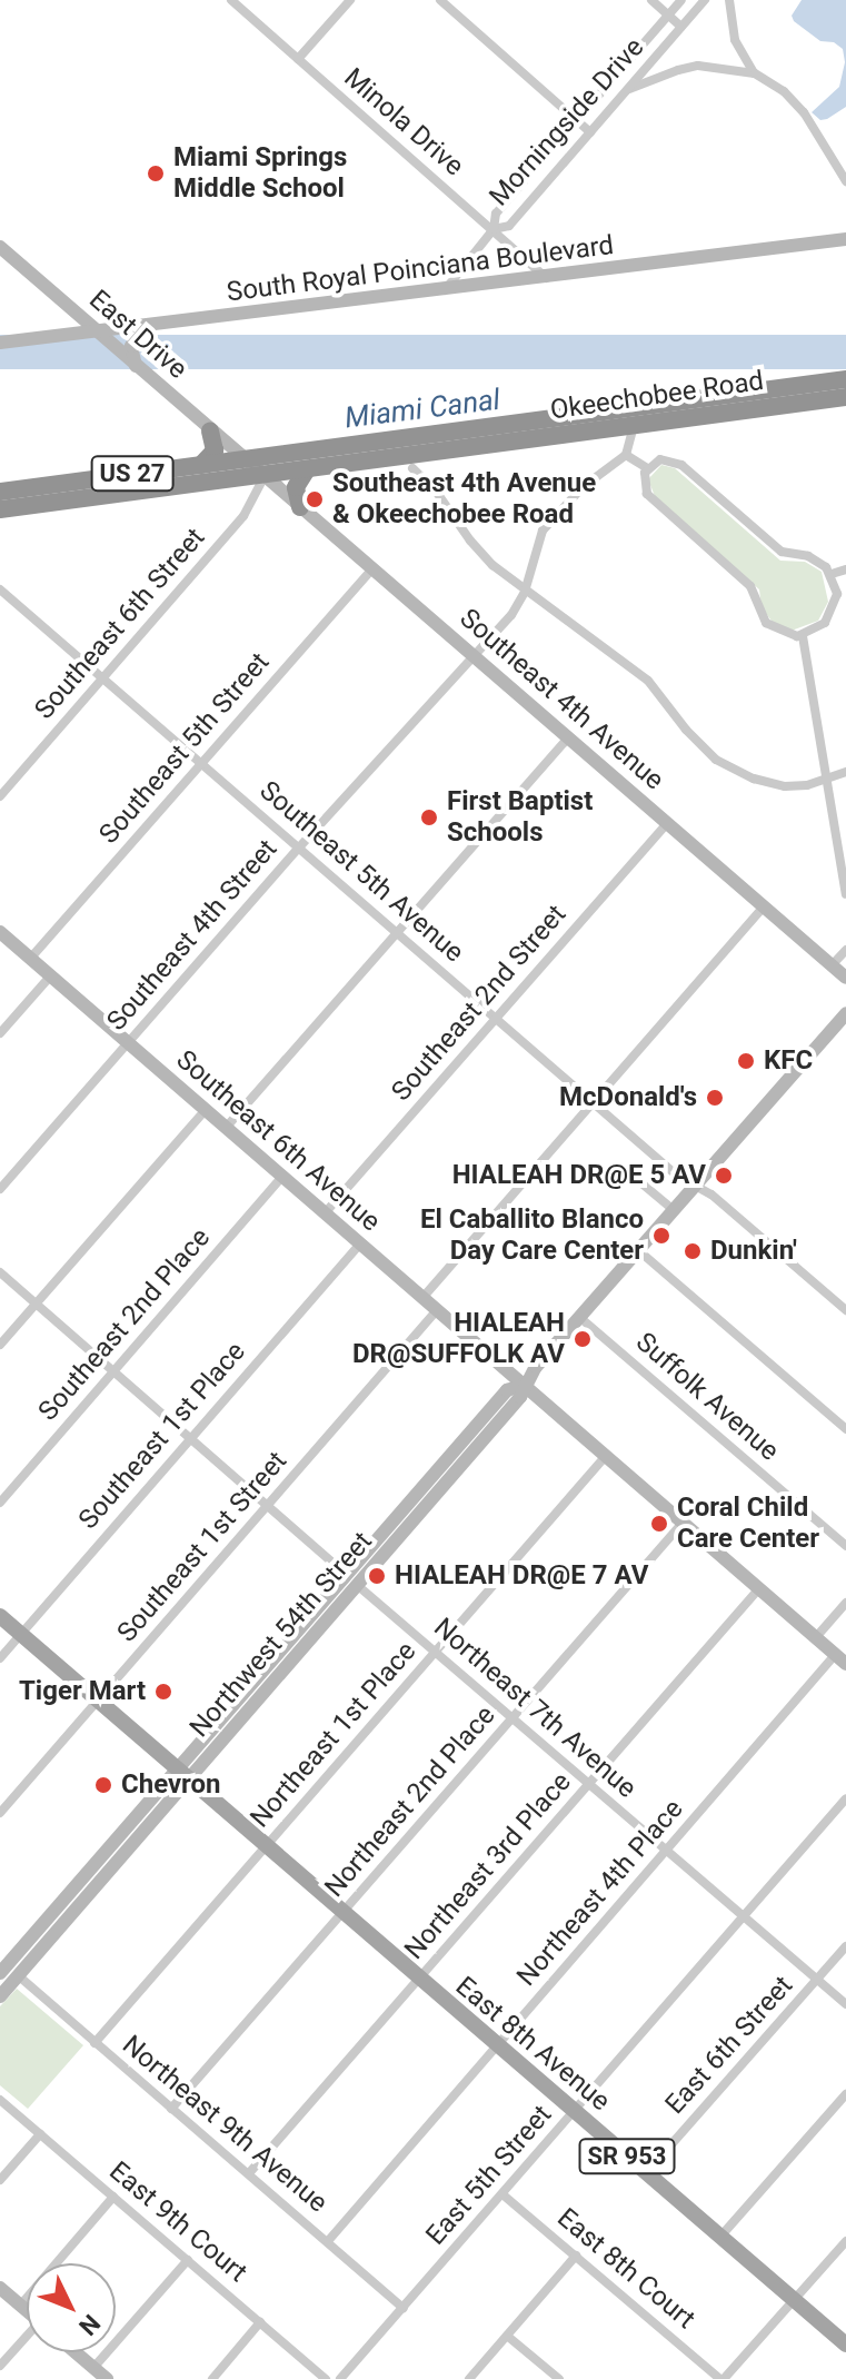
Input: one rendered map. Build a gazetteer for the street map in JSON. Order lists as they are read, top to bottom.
{
  "streets": {
    "highway": ["Okeechobee Road", "US 27"],
    "main road": [
      "South Royal Poinciana Boulevard",
      "East Drive",
      "Southeast 4th Avenue",
      "Southeast 6th Avenue",
      "Northwest 54th Street",
      "East 8th Avenue",
      "SR 953"
    ],
    "street": [
      "Minola Drive",
      "Morningside Drive",
      "Southeast 6th Street",
      "Southeast 5th Street",
      "Southeast 5th Avenue",
      "Southeast 4th Street",
      "Southeast 2nd Street",
      "Southeast 2nd Place",
      "Suffolk Avenue",
      "Southeast 1st Place",
      "Southeast 1st Street",
      "Northeast 7th Avenue",
      "Northeast 1st Place",
      "Northeast 2nd Place",
      "Northeast 3rd Place",
      "Northeast 4th Place",
      "East 6th Street",
      "Northeast 9th Avenue",
      "East 5th Street",
      "East 9th Court",
      "East 8th Court"
    ]
  },
  "crossings": [
    ["Minola Drive", "Morningside Drive"],
    ["Minola Drive", "South Royal Poinciana Boulevard"],
    ["Morningside Drive", "South Royal Poinciana Boulevard"],
    ["South Royal Poinciana Boulevard", "East Drive"],
    ["East Drive", "Okeechobee Road"],
    ["East Drive", "Southeast 4th Avenue"],
    ["Okeechobee Road", "Southeast 6th Street"],
    ["Okeechobee Road", "Southeast 4th Avenue"],
    ["Southeast 6th Street", "Southeast 4th Avenue"],
    ["Southeast 6th Street", "Southeast 5th Avenue"],
    ["Southeast 4th Avenue", "Southeast 5th Street"],
    ["Southeast 4th Avenue", "Southeast 4th Street"],
    ["Southeast 4th Avenue", "Southeast 2nd Street"],
    ["Southeast 5th Street", "Southeast 5th Avenue"],
    ["Southeast 5th Street", "Southeast 6th Avenue"],
    ["Southeast 5th Avenue", "Southeast 4th Street"],
    ["Southeast 5th Avenue", "Southeast 2nd Street"],
    ["Southeast 5th Avenue", "Northwest 54th Street"],
    ["Southeast 4th Street", "Southeast 6th Avenue"],
    ["Southeast 2nd Street", "Southeast 6th Avenue"],
    ["Southeast 6th Avenue", "Southeast 2nd Place"],
    ["Southeast 6th Avenue", "Southeast 1st Place"],
    ["Southeast 6th Avenue", "Southeast 1st Street"],
    ["Southeast 6th Avenue", "Northwest 54th Street"],
    ["Southeast 6th Avenue", "Northeast 1st Place"],
    ["Southeast 6th Avenue", "Northeast 2nd Place"],
    ["Southeast 6th Avenue", "Northeast 3rd Place"],
    ["Southeast 6th Avenue", "Northeast 4th Place"],
    ["Suffolk Avenue", "Northwest 54th Street"],
    ["Southeast 1st Place", "SR 953"],
    ["Southeast 1st Street", "SR 953"],
    ["Northwest 54th Street", "Northeast 7th Avenue"],
    ["Northwest 54th Street", "East 8th Avenue"],
    ["Northwest 54th Street", "Northeast 9th Avenue"],
    ["Northwest 54th Street", "SR 953"],
    ["Northeast 7th Avenue", "Northeast 1st Place"],
    ["Northeast 7th Avenue", "Northeast 2nd Place"],
    ["Northeast 7th Avenue", "Northeast 3rd Place"],
    ["Northeast 7th Avenue", "Northeast 4th Place"],
    ["Northeast 7th Avenue", "East 6th Street"],
    ["Northeast 7th Avenue", "East 5th Street"],
    ["Northeast 1st Place", "East 8th Avenue"],
    ["Northeast 1st Place", "Northeast 9th Avenue"],
    ["Northeast 2nd Place", "East 8th Avenue"],
    ["Northeast 2nd Place", "Northeast 9th Avenue"],
    ["Northeast 3rd Place", "East 8th Avenue"],
    ["Northeast 3rd Place", "Northeast 9th Avenue"],
    ["Northeast 4th Place", "East 8th Avenue"],
    ["Northeast 4th Place", "Northeast 9th Avenue"],
    ["East 8th Avenue", "East 6th Street"],
    ["East 8th Avenue", "SR 953"],
    ["East 8th Avenue", "East 5th Street"],
    ["Northeast 9th Avenue", "East 5th Street"],
    ["East 5th Street", "East 8th Court"]
  ],
  "water": ["Miami Canal"],
  "places": [
    "Miami Springs Middle School",
    "Southeast 4th Avenue & Okeechobee Road",
    "First Baptist Schools",
    "KFC",
    "McDonald's",
    "HIALEAH DR@E 5 AV",
    "El Caballito Blanco Day Care Center",
    "Dunkin'",
    "HIALEAH DR@SUFFOLK AV",
    "Coral Child Care Center",
    "HIALEAH DR@E 7 AV",
    "Tiger Mart",
    "Chevron"
  ],
  "north": "bottom right"
}
